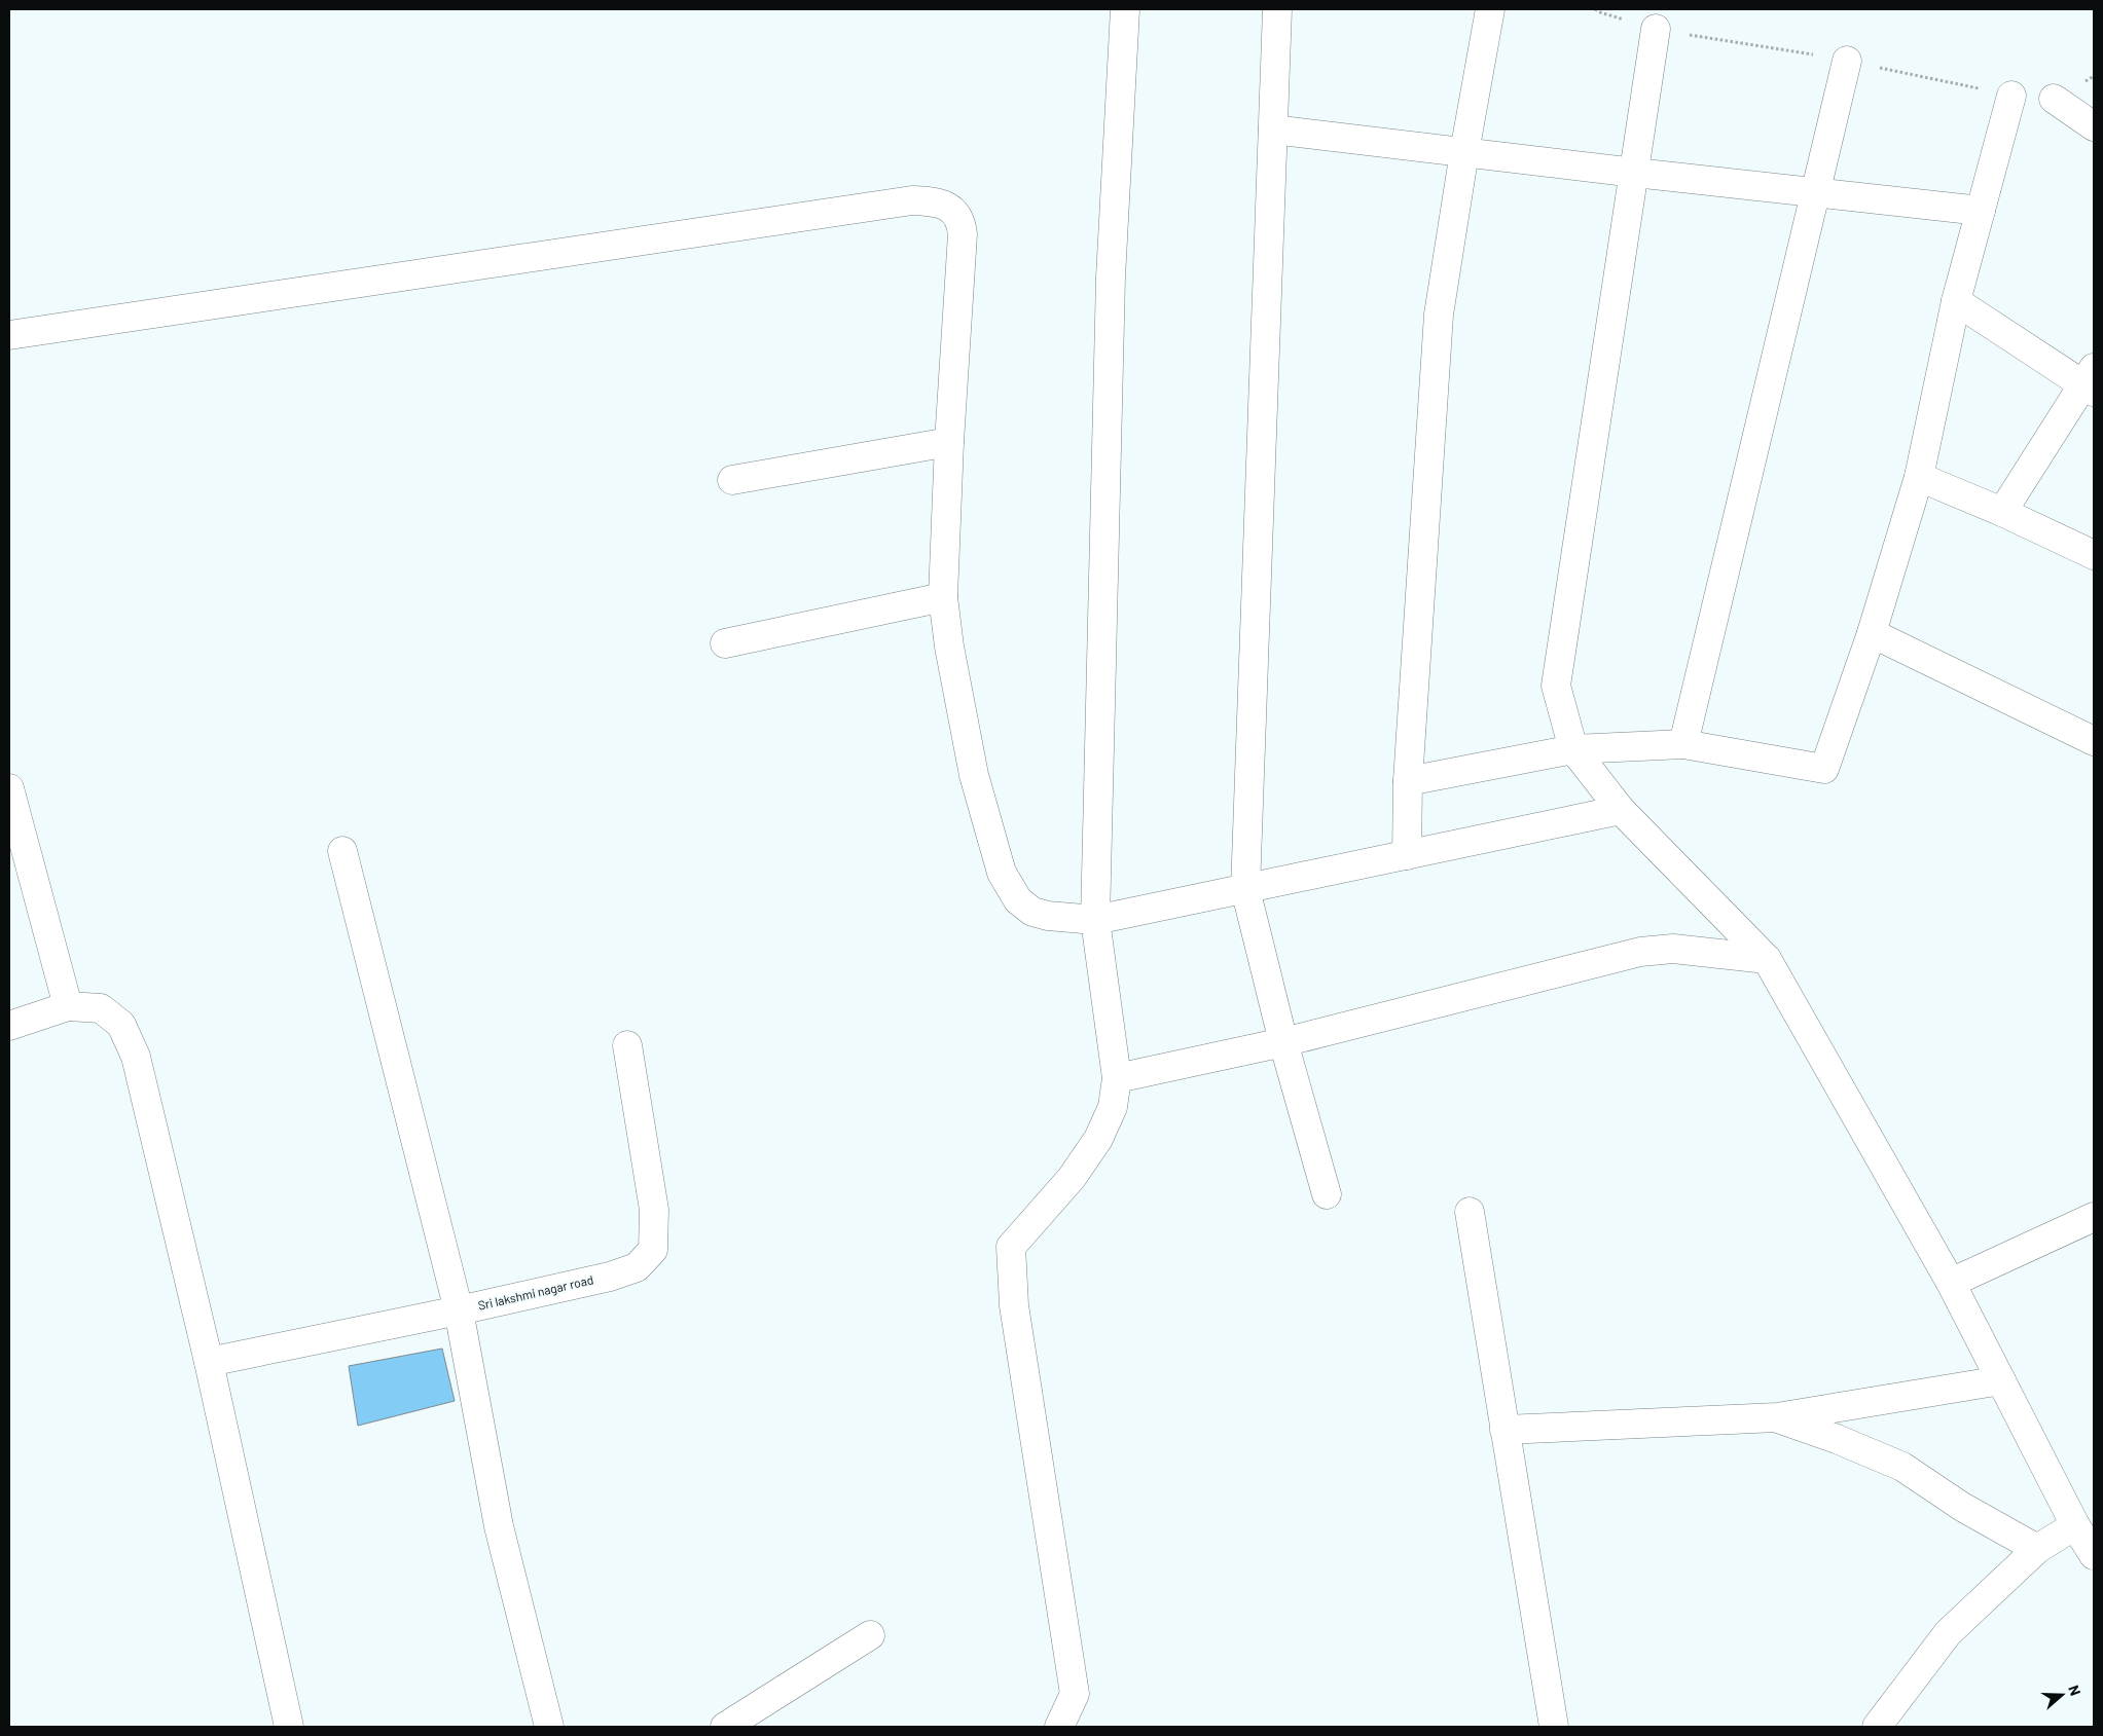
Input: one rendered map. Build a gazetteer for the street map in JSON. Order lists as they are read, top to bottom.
{
  "streets": {
    "street": ["Sri lakshmi nagar road"]
  },
  "north": "right"
}
